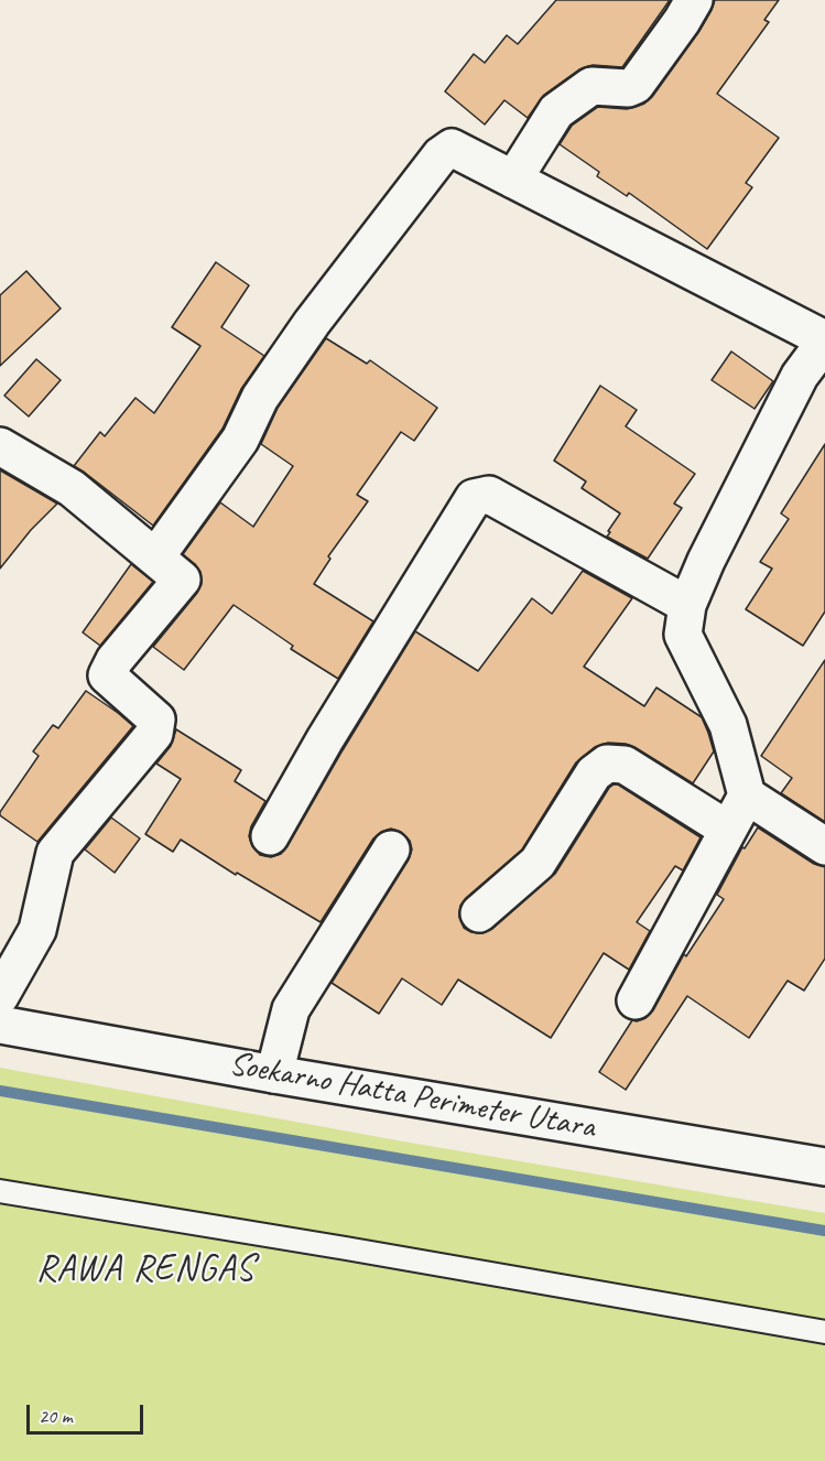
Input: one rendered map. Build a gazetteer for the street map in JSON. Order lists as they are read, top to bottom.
{
  "streets": {
    "street": ["Soekarno Hatta Perimeter Utara"]
  },
  "districts": ["RAWA RENGAS"],
  "scale_bar": "20 m"
}
